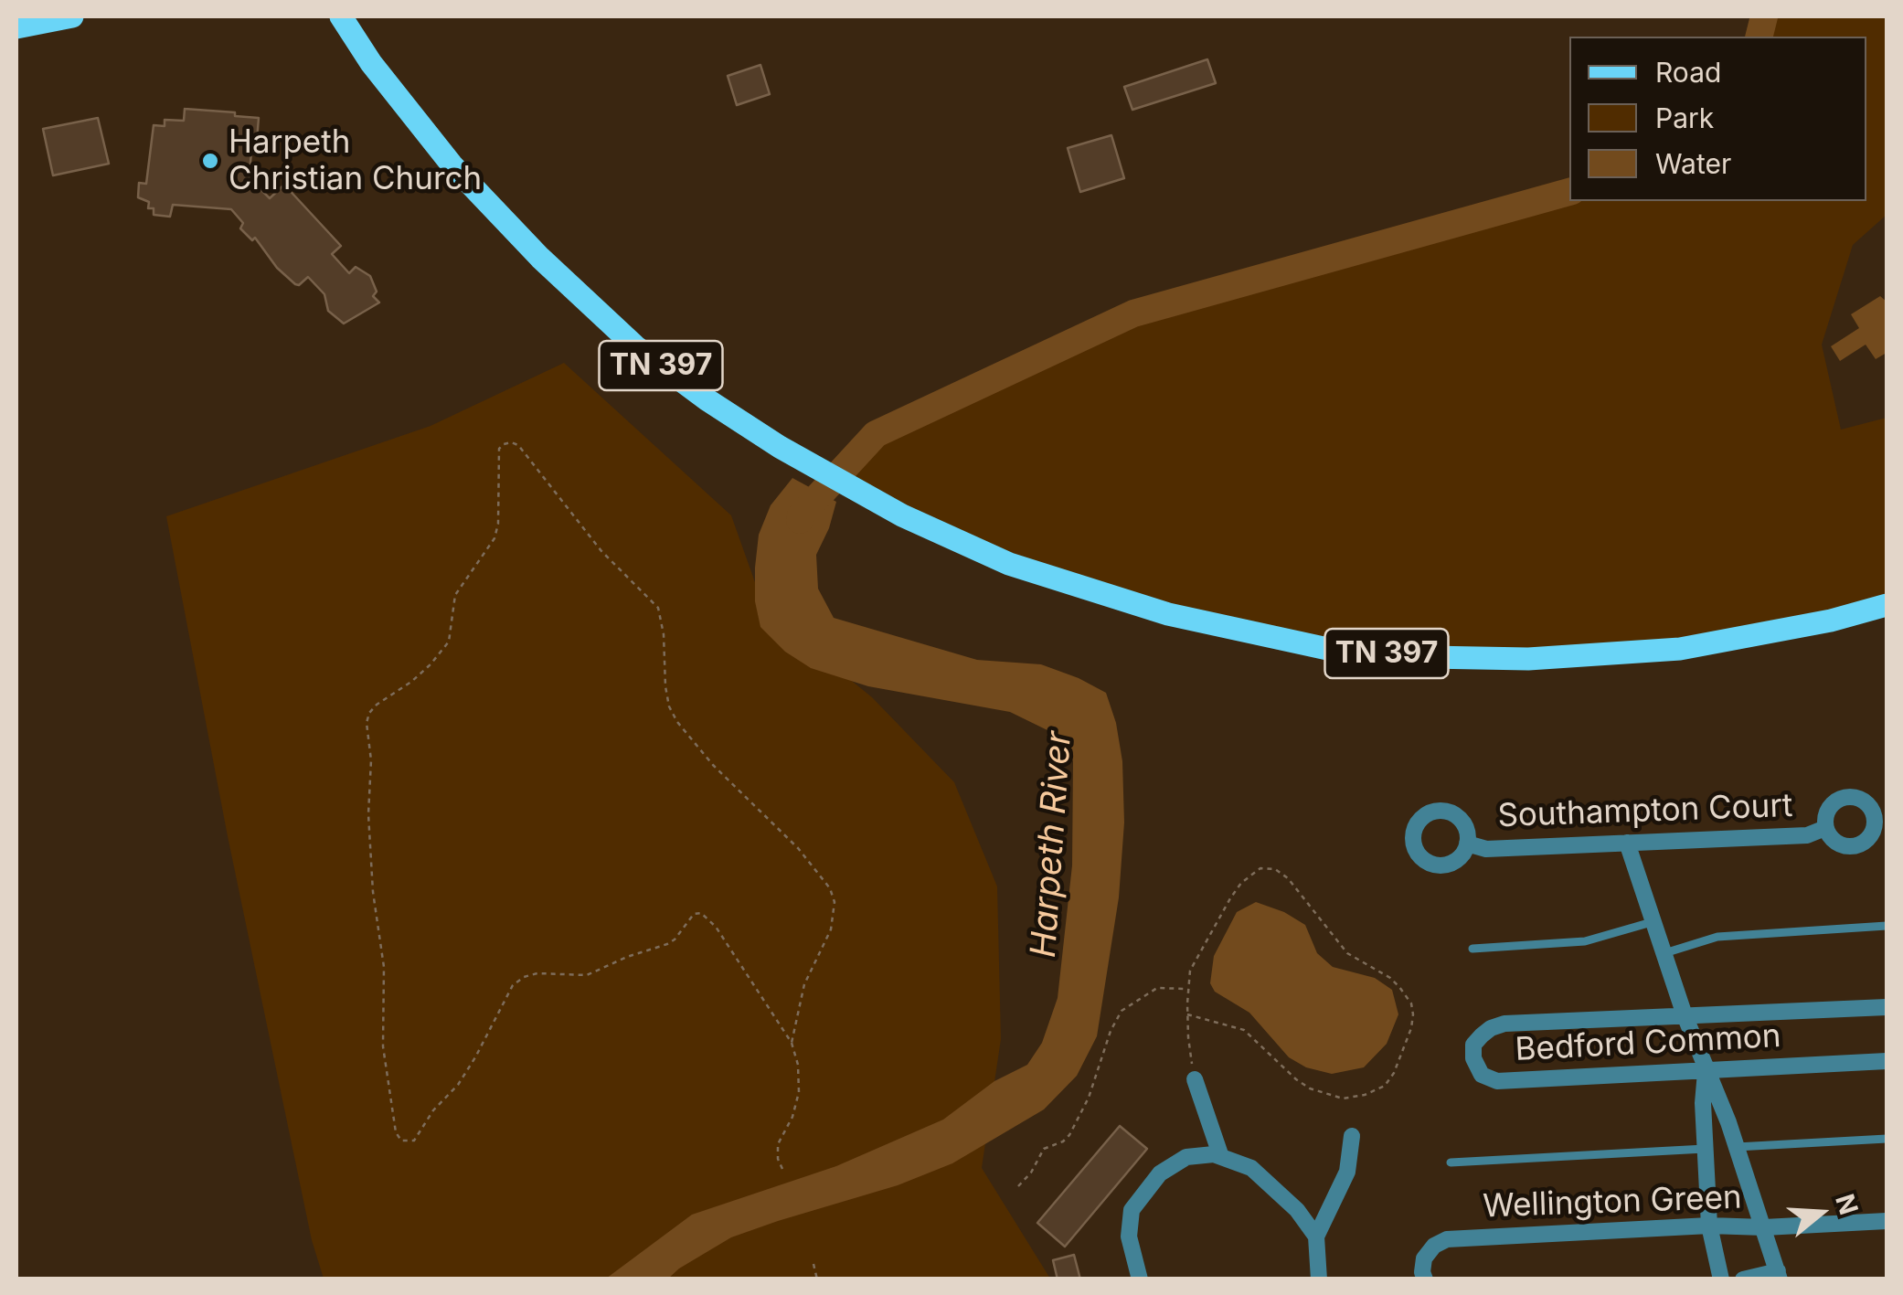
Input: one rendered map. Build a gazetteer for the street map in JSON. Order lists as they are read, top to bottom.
{
  "streets": {
    "main road": ["TN 397"],
    "street": ["Southampton Court", "Bedford Common", "Wellington Green"]
  },
  "water": ["Harpeth River"],
  "places": ["Harpeth Christian Church"],
  "legend": ["Road", "Park", "Water"],
  "north": "right"
}
